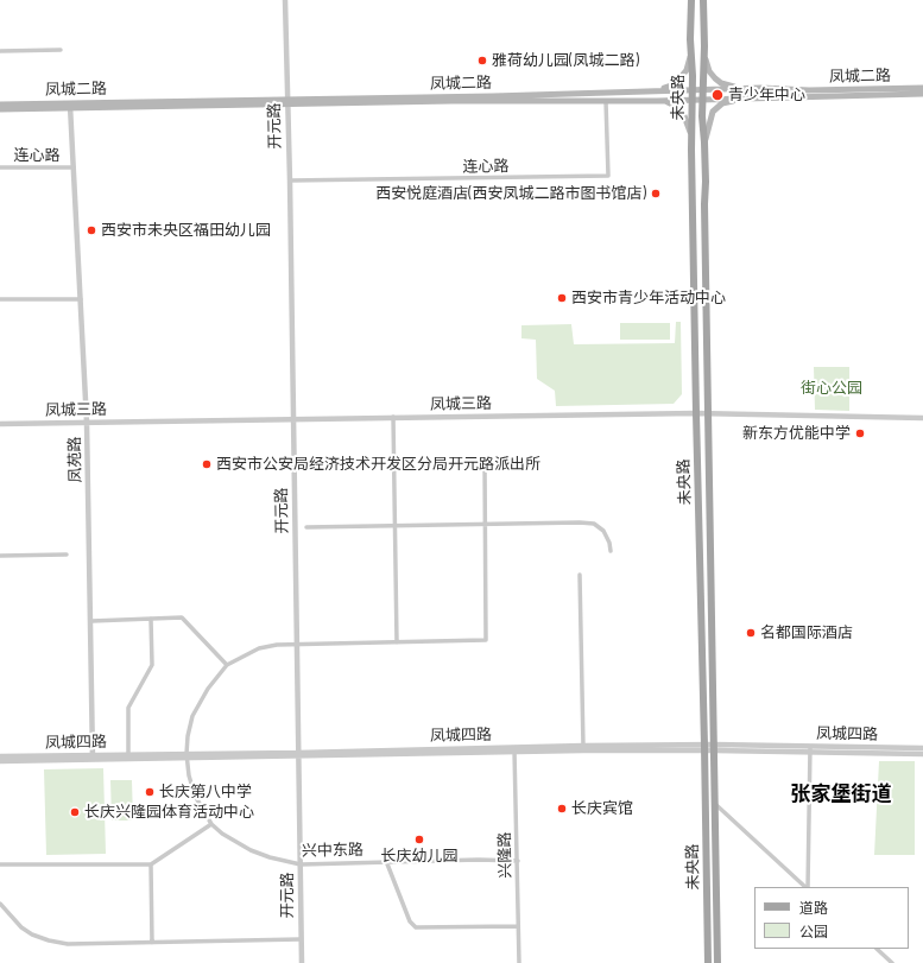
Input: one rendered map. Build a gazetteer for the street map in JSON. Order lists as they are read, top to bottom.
{
  "streets": {
    "main road": ["凤城二路", "未央路"],
    "street": [
      "开元路",
      "连心路",
      "凤城三路",
      "凤苑路",
      "凤城四路",
      "兴中东路",
      "兴隆路"
    ]
  },
  "crossings": [
    ["凤城二路", "未央路"],
    ["凤城二路", "开元路"],
    ["凤城二路", "连心路"],
    ["凤城二路", "凤苑路"],
    ["未央路", "凤城三路"],
    ["未央路", "凤城四路"],
    ["开元路", "连心路"],
    ["开元路", "凤城三路"],
    ["开元路", "凤城四路"],
    ["开元路", "兴中东路"],
    ["连心路", "凤苑路"],
    ["凤城三路", "凤苑路"],
    ["凤苑路", "凤城四路"],
    ["凤城四路", "兴隆路"],
    ["兴中东路", "兴隆路"]
  ],
  "districts": ["张家堡街道"],
  "parks": ["街心公园"],
  "places": [
    "雅荷幼儿园(凤城二路)",
    "青少年中心",
    "西安悦庭酒店(西安凤城二路市图书馆店)",
    "西安市未央区福田幼儿园",
    "西安市青少年活动中心",
    "新东方优能中学",
    "西安市公安局经济技术开发区分局开元路派出所",
    "名都国际酒店",
    "长庆第八中学",
    "长庆宾馆",
    "长庆兴隆园体育活动中心",
    "长庆幼儿园"
  ],
  "legend": ["道路", "公园"]
}
